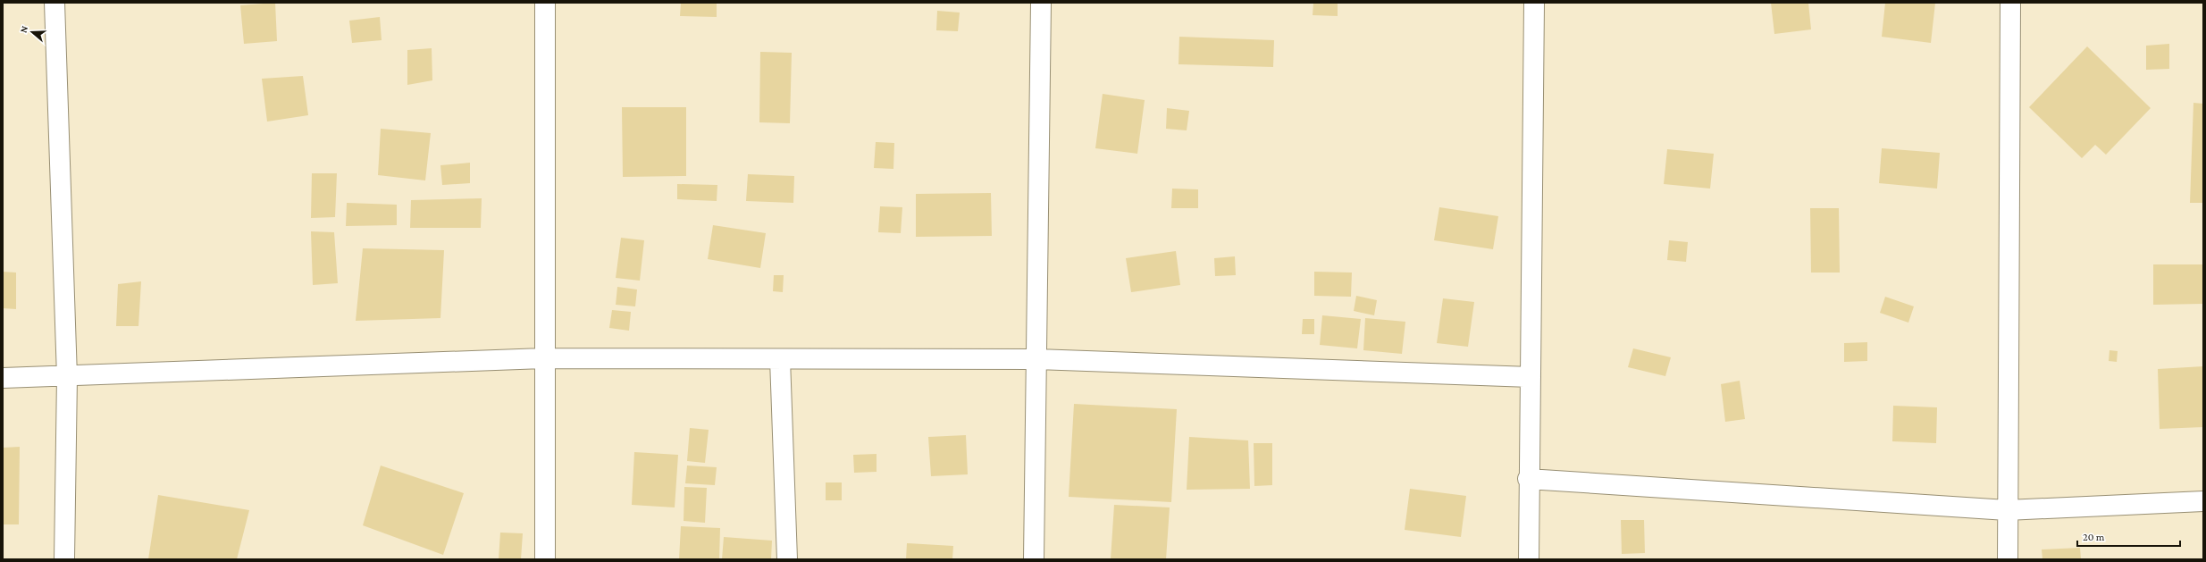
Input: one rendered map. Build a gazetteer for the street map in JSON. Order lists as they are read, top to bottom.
{
  "scale_bar": "20 m",
  "north": "left"
}
